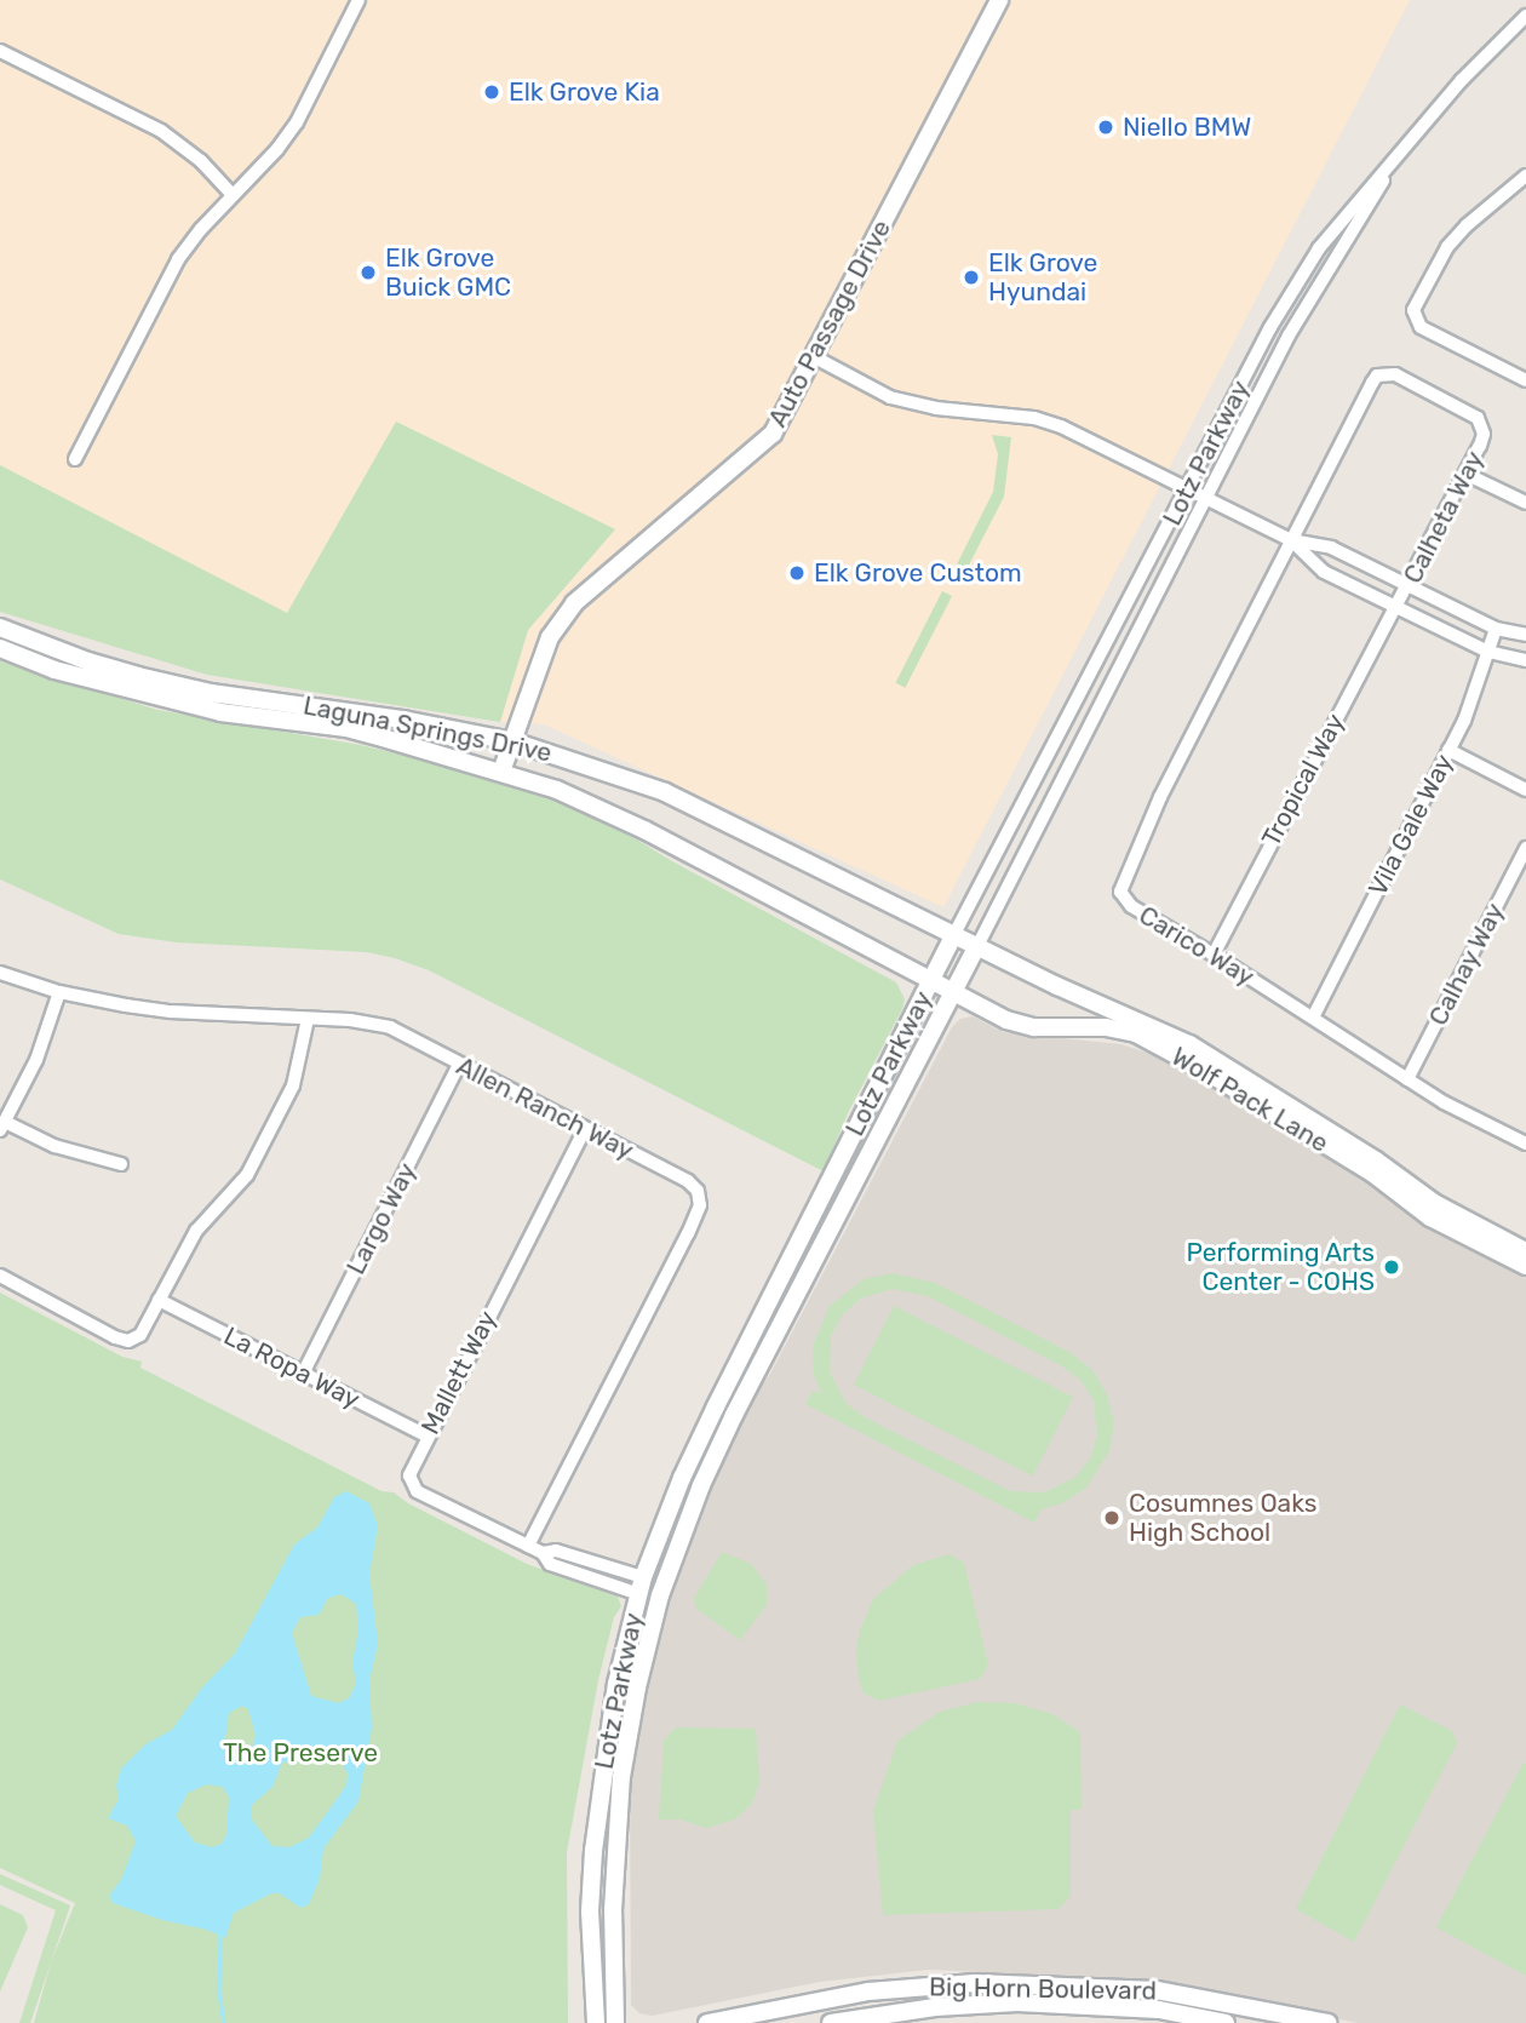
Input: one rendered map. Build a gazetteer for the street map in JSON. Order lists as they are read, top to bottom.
{
  "streets": {
    "street": [
      "Auto Passage Drive",
      "Lotz Parkway",
      "Calheta Way",
      "Laguna Springs Drive",
      "Tropical Way",
      "Vila Gale Way",
      "Carico Way",
      "Calhay Way",
      "Wolf Pack Lane",
      "Allen Ranch Way",
      "Largo Way",
      "La Ropa Way",
      "Mallett Way",
      "Big Horn Boulevard"
    ]
  },
  "crossings": [
    ["Auto Passage Drive", "Laguna Springs Drive"],
    ["Lotz Parkway", "Laguna Springs Drive"],
    ["Lotz Parkway", "Wolf Pack Lane"],
    ["Lotz Parkway", "Mallett Way"],
    ["Calheta Way", "Tropical Way"],
    ["Calheta Way", "Carico Way"],
    ["Laguna Springs Drive", "Wolf Pack Lane"],
    ["Tropical Way", "Carico Way"],
    ["Vila Gale Way", "Carico Way"],
    ["Carico Way", "Calhay Way"],
    ["Allen Ranch Way", "Largo Way"],
    ["Allen Ranch Way", "Mallett Way"],
    ["Largo Way", "La Ropa Way"],
    ["La Ropa Way", "Mallett Way"]
  ],
  "parks": ["The Preserve"],
  "places": [
    "Elk Grove Kia",
    "Niello BMW",
    "Elk Grove Buick GMC",
    "Elk Grove Hyundai",
    "Elk Grove Custom",
    "Performing Arts Center - COHS",
    "Cosumnes Oaks High School"
  ]
}
